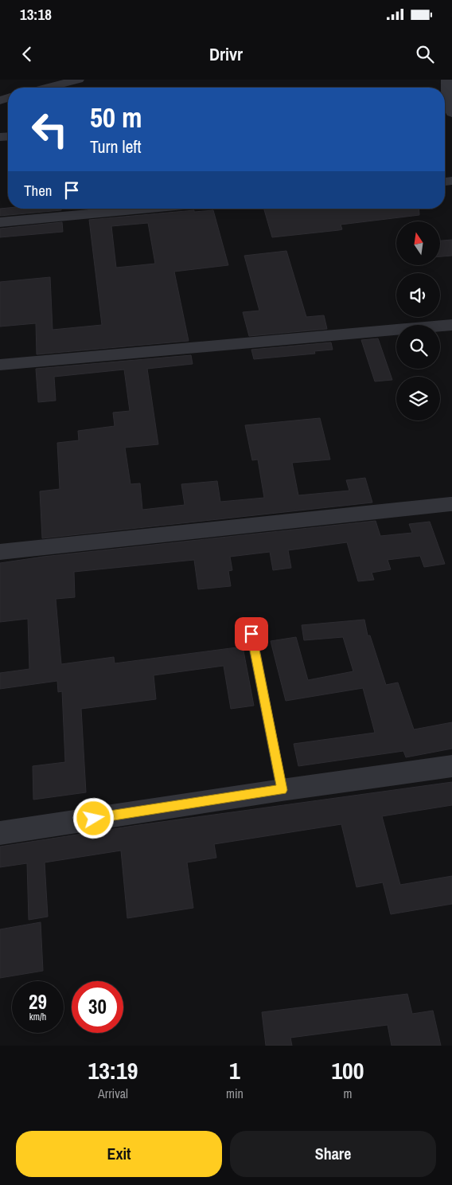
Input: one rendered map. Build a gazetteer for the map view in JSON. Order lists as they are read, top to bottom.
{
  "north": "top",
  "page": {
    "status": "13:18",
    "header": "Drivr",
    "turn": ["50 m", "Turn left"],
    "then": "Then",
    "speed": "29 km/h",
    "limit": "30",
    "eta": [
      "13:19",
      "Arrival",
      "1",
      "min",
      "100",
      "m"
    ],
    "buttons": ["Exit", "Share"]
  }
}
